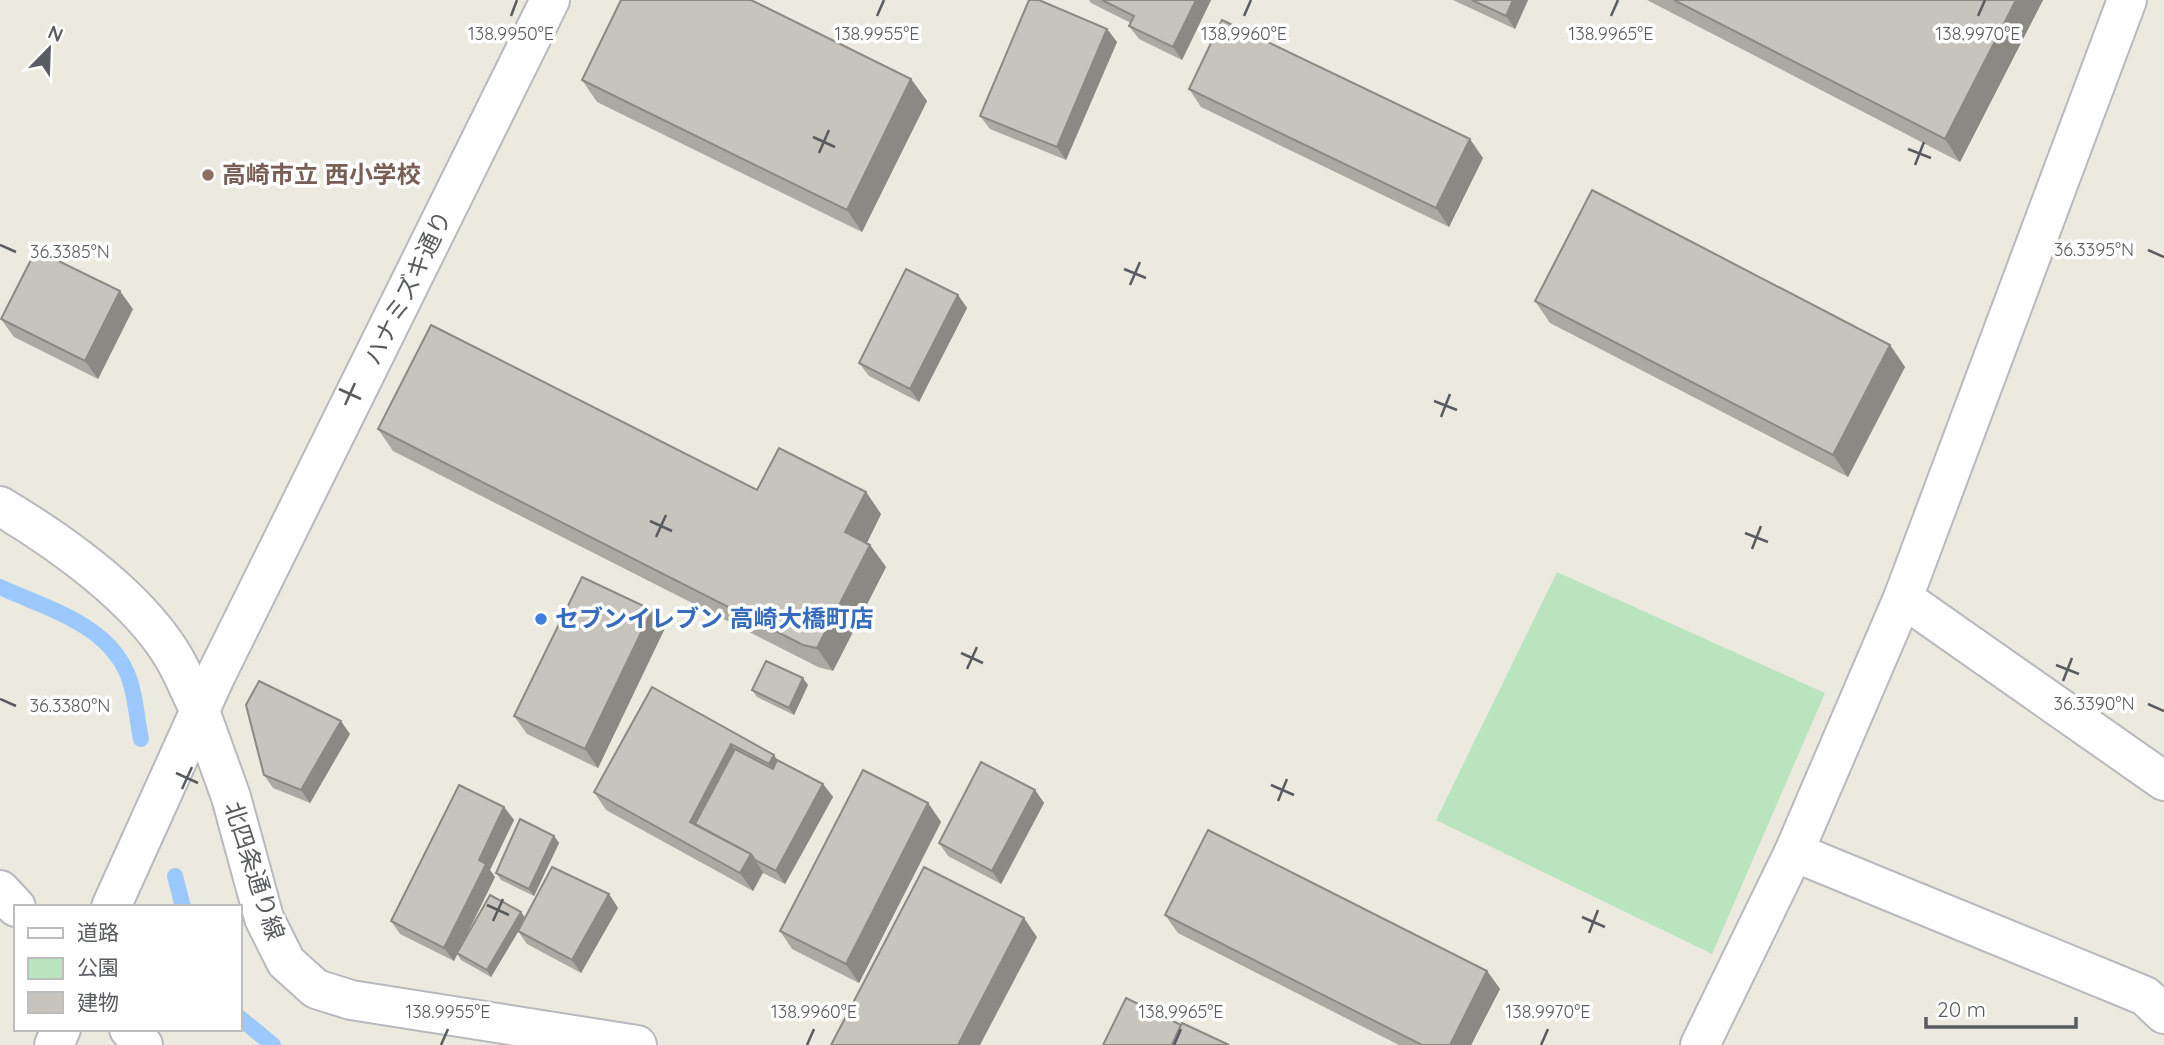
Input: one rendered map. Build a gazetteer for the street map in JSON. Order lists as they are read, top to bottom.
{
  "streets": {
    "street": ["ハナミズキ通り", "北四条通り線"]
  },
  "crossings": [
    ["ハナミズキ通り", "北四条通り線"]
  ],
  "places": ["高崎市立 西小学校", "セブンイレブン 高崎大橋町店"],
  "legend": ["道路", "公園", "建物"],
  "scale_bar": "20 m",
  "north": "top right",
  "coordinates": [
    "138.9950°E",
    "138.9955°E",
    "138.9960°E",
    "138.9965°E",
    "138.9970°E",
    "36.3395°N",
    "36.3385°N",
    "36.3390°N",
    "36.3380°N"
  ]
}
